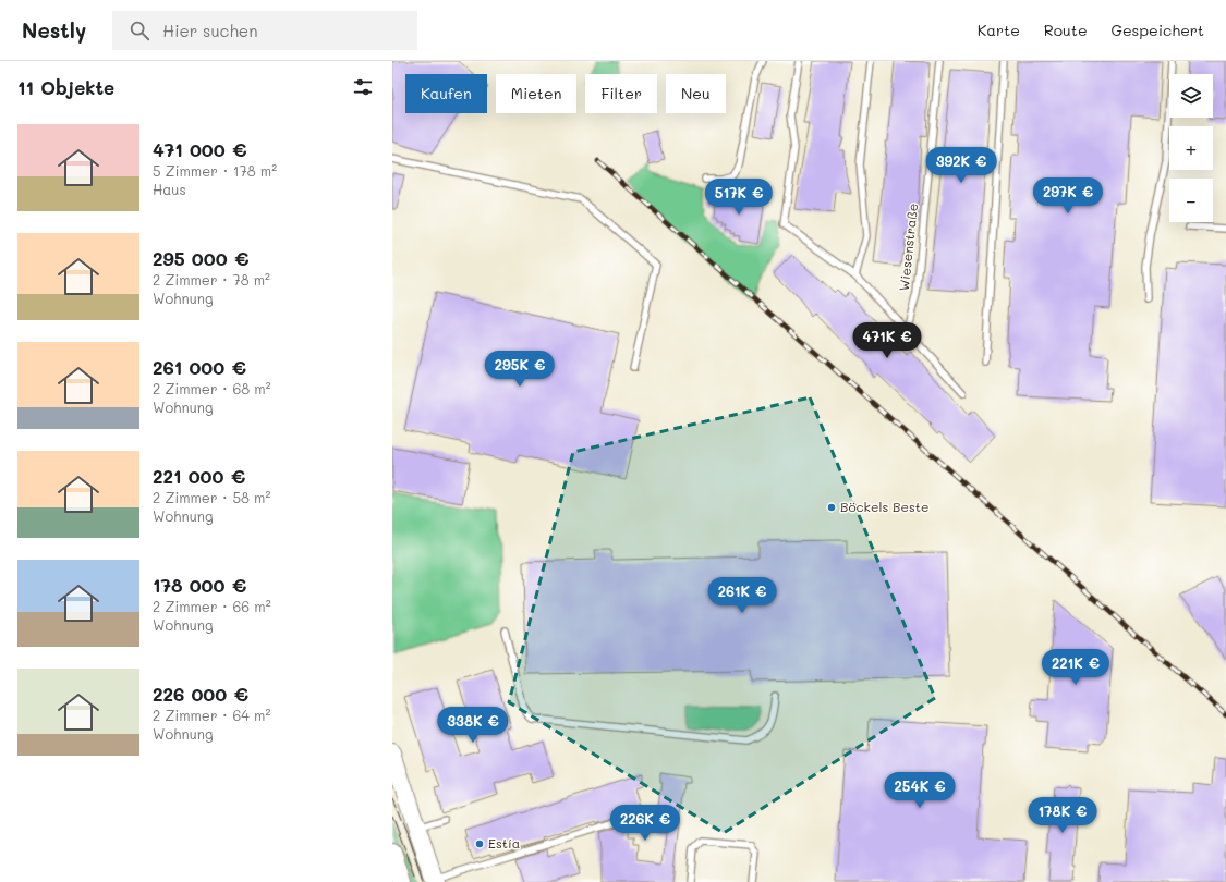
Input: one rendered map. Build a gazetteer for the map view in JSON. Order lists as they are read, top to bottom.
{
  "streets": {
    "lane": ["Wiesenstraße"]
  },
  "places": ["Böckels Beste", "Estía"],
  "page": {
    "header": "Nestly",
    "search": "Hier suchen",
    "nav": ["Karte", "Route", "Gespeichert"],
    "heading": "11 Objekte",
    "map_buttons": ["+", "−"],
    "chip": [
      "Kaufen",
      "Mieten",
      "Filter",
      "Neu"
    ],
    "list": [
      {
        "name": "471 000 €",
        "note": "5 Zimmer · 178 m² · Haus"
      },
      {
        "name": "295 000 €",
        "note": "2 Zimmer · 78 m² · Wohnung"
      },
      {
        "name": "261 000 €",
        "note": "2 Zimmer · 68 m² · Wohnung"
      },
      {
        "name": "221 000 €",
        "note": "2 Zimmer · 58 m² · Wohnung"
      },
      {
        "name": "178 000 €",
        "note": "2 Zimmer · 66 m² · Wohnung"
      },
      {
        "name": "226 000 €",
        "note": "2 Zimmer · 64 m² · Wohnung"
      }
    ],
    "price": [
      "392K €",
      "297K €",
      "517K €",
      "471K €",
      "295K €",
      "261K €",
      "221K €",
      "338K €",
      "254K €",
      "178K €",
      "226K €"
    ]
  }
}
